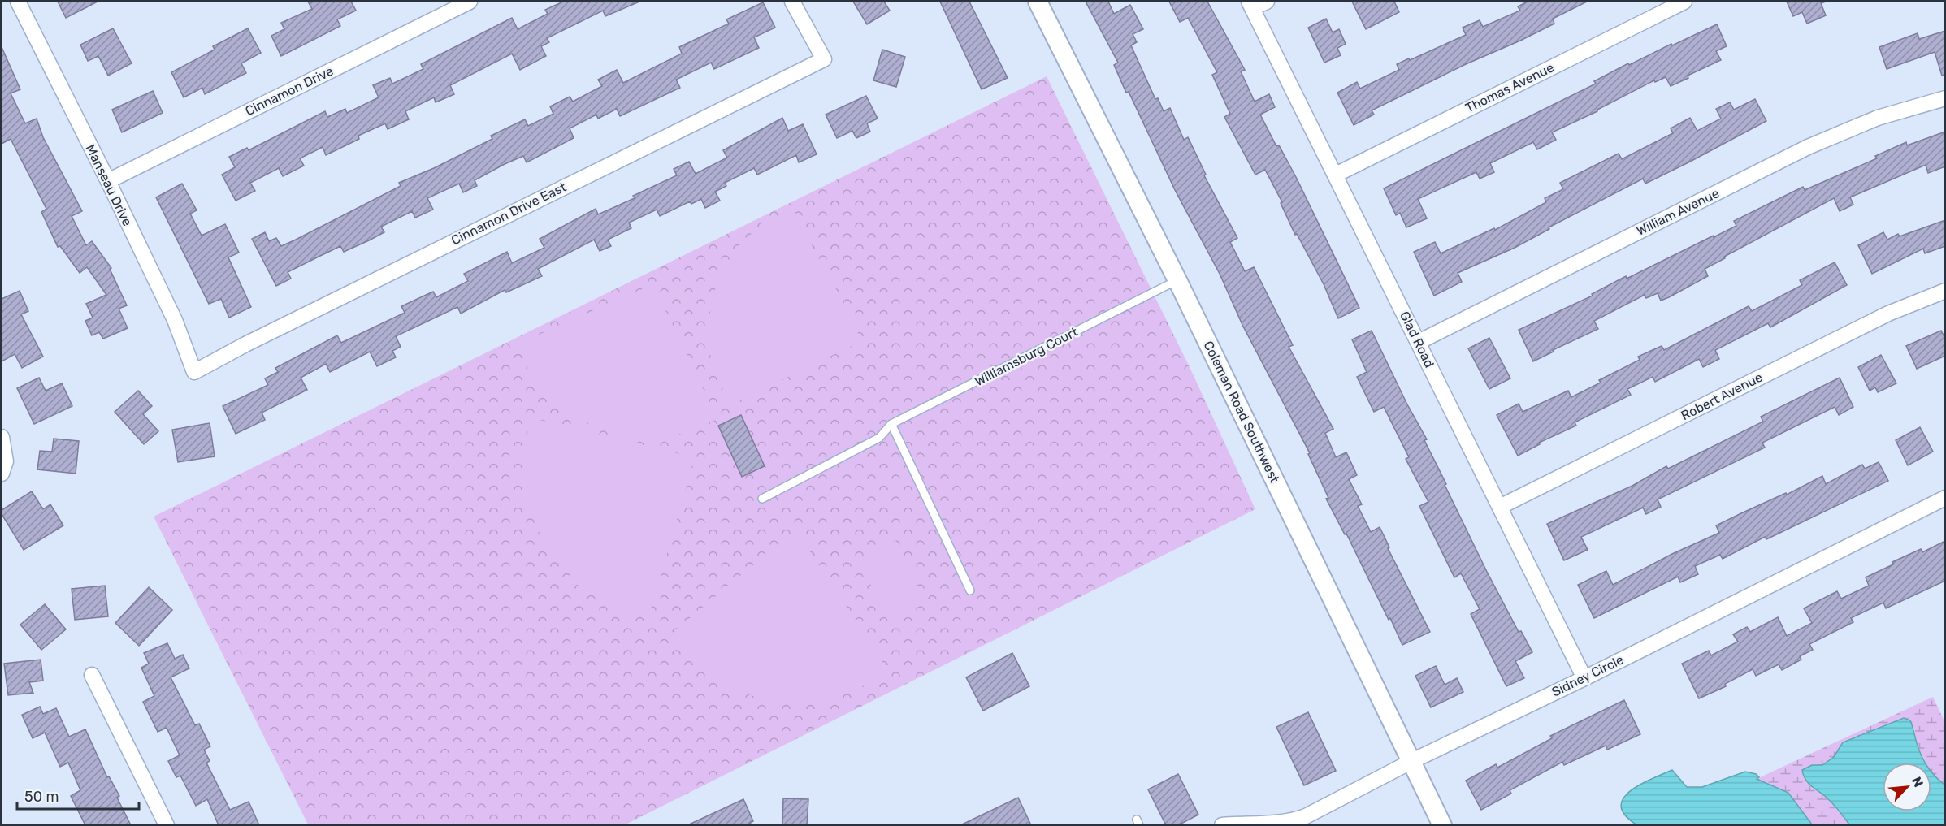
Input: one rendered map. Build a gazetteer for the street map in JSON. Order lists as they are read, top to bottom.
{
  "streets": {
    "street": [
      "Thomas Avenue",
      "Cinnamon Drive",
      "Manseau Drive",
      "William Avenue",
      "Cinnamon Drive East",
      "Glad Road",
      "Robert Avenue",
      "Coleman Road Southwest",
      "Sidney Circle"
    ],
    "lane": ["Williamsburg Court"]
  },
  "crossings": [
    ["Thomas Avenue", "Glad Road"],
    ["Cinnamon Drive", "Manseau Drive"],
    ["Manseau Drive", "Cinnamon Drive East"],
    ["William Avenue", "Glad Road"],
    ["Glad Road", "Robert Avenue"],
    ["Glad Road", "Sidney Circle"],
    ["Williamsburg Court", "Coleman Road Southwest"],
    ["Coleman Road Southwest", "Sidney Circle"]
  ],
  "scale_bar": "50 m",
  "north": "top right"
}
